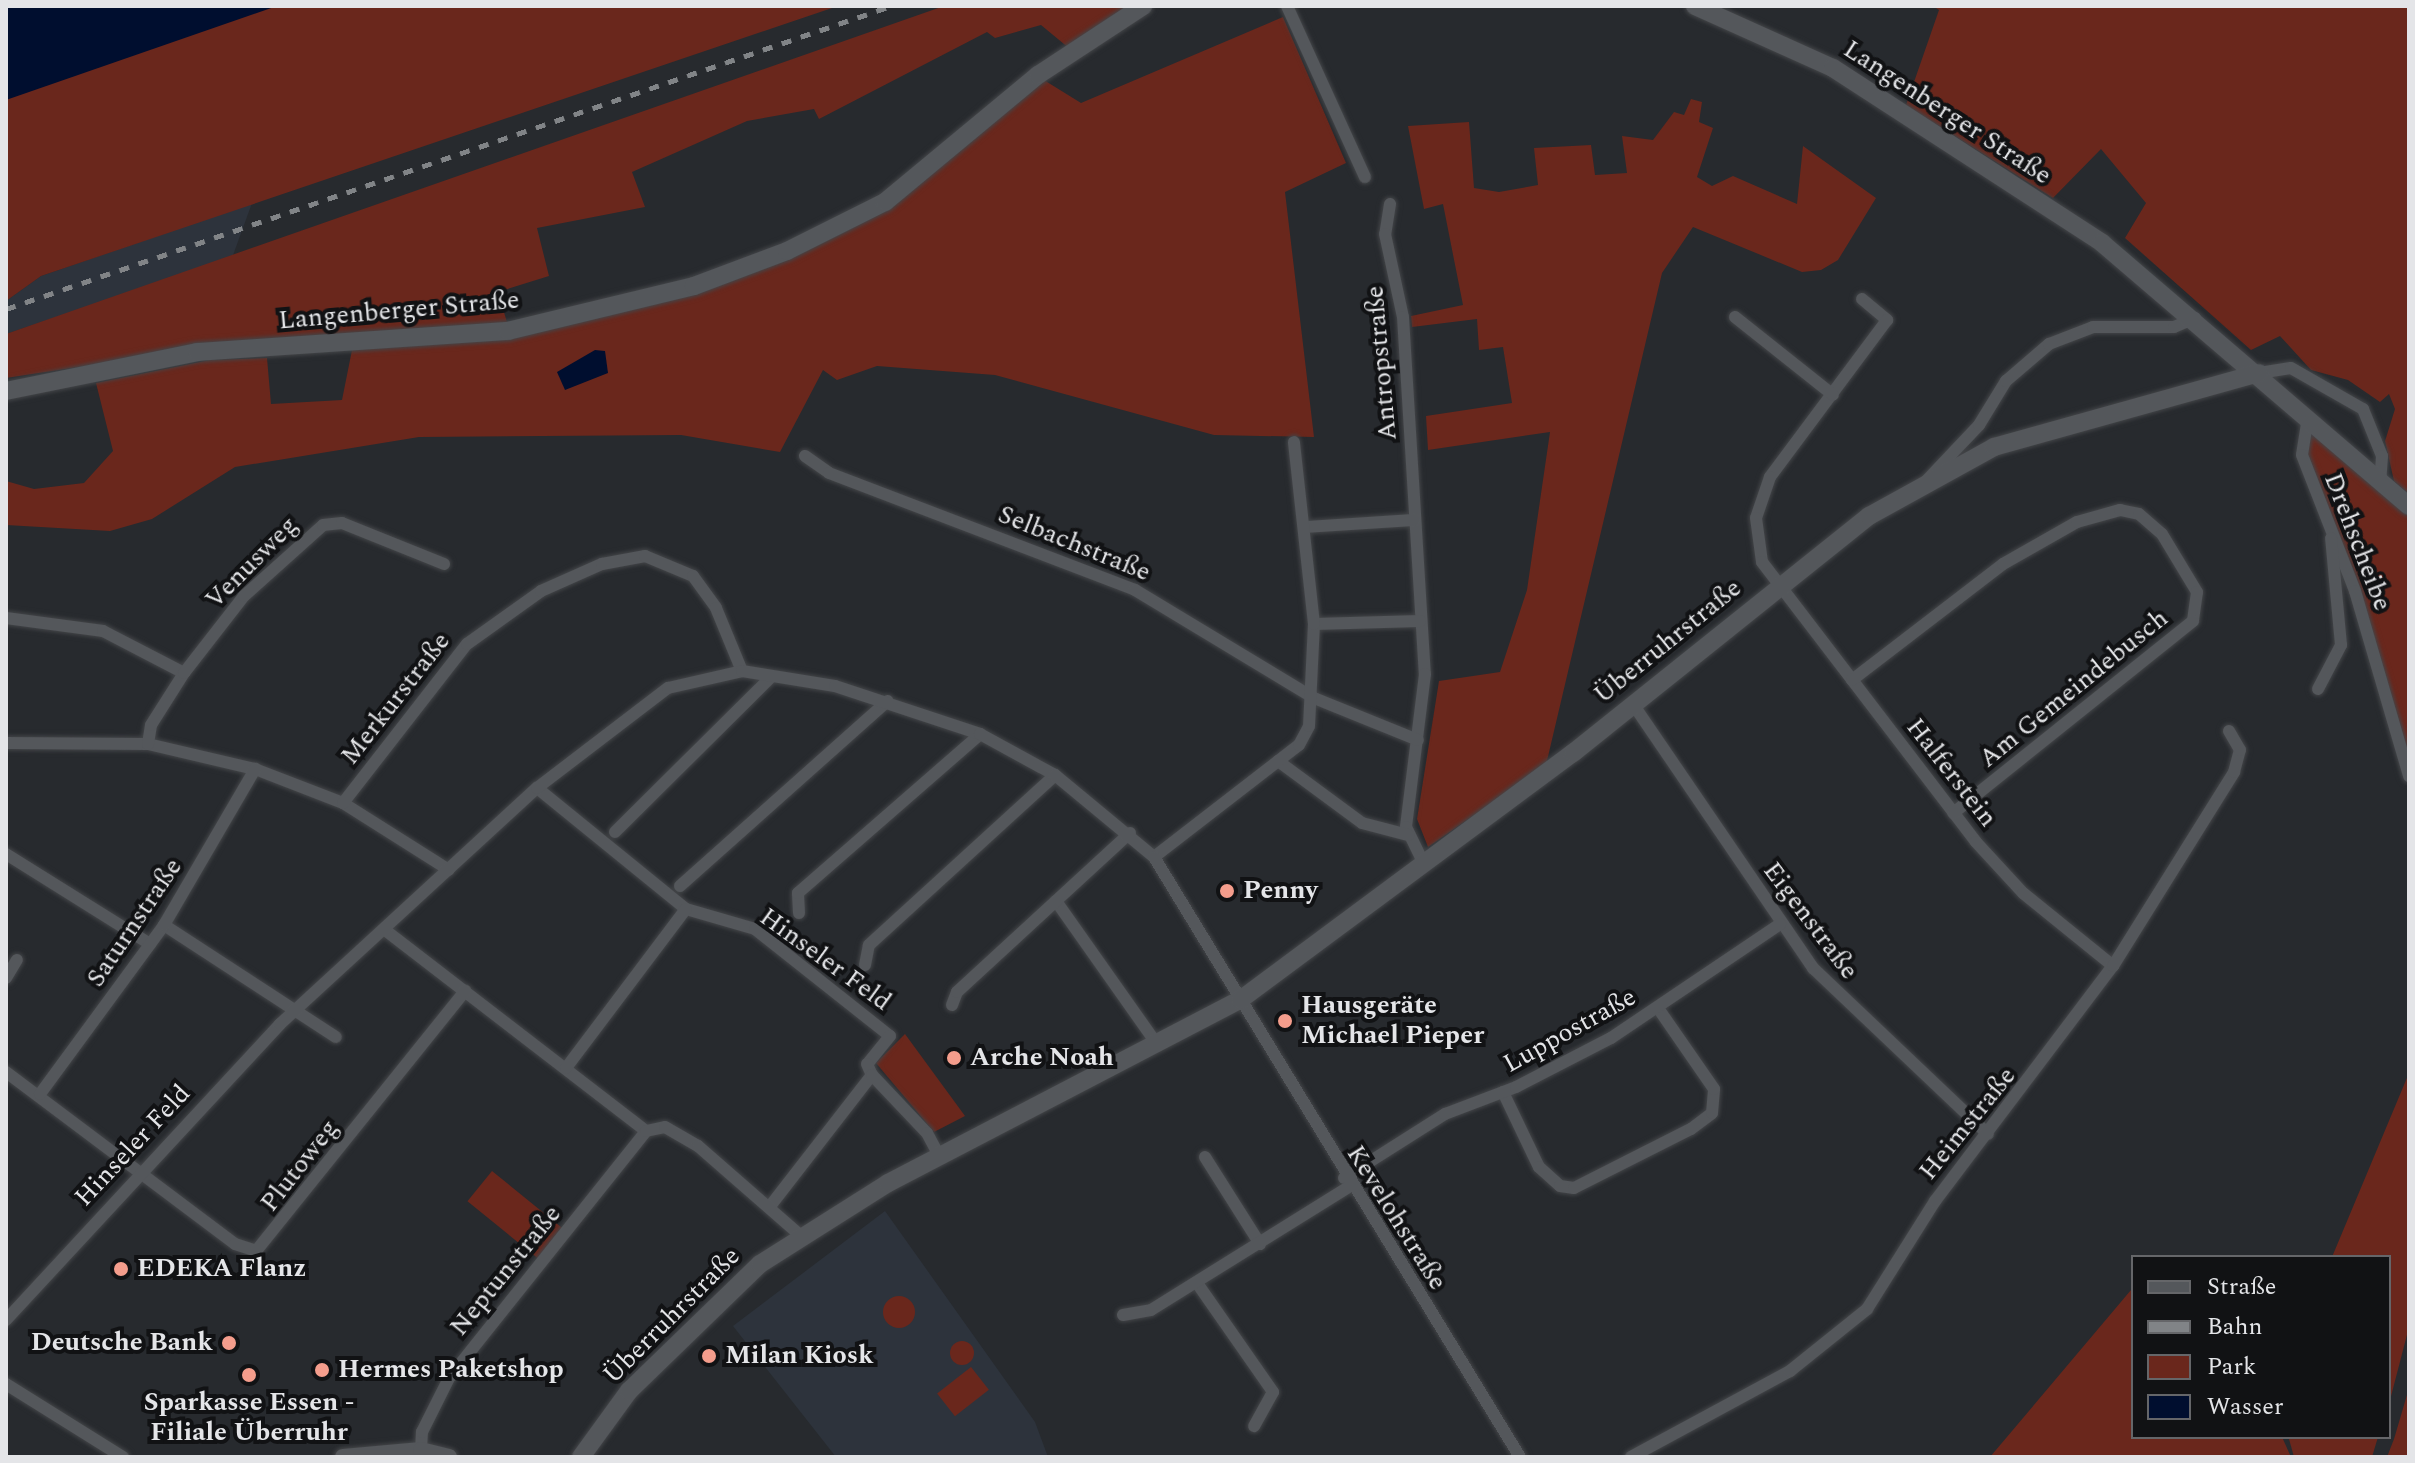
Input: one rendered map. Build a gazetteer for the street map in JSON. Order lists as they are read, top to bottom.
{
  "streets": {
    "main road": ["Langenberger Straße", "Überruhrstraße"],
    "street": [
      "Antropstraße",
      "Drehscheibe",
      "Selbachstraße",
      "Venusweg",
      "Am Gemeindebusch",
      "Merkurstraße",
      "Halferstein",
      "Eigenstraße",
      "Saturnstraße",
      "Hinseler Feld",
      "Luppostraße",
      "Heimstraße",
      "Plutoweg",
      "Kevelohstraße",
      "Neptunstraße"
    ]
  },
  "crossings": [
    ["Langenberger Straße", "Drehscheibe"],
    ["Langenberger Straße", "Überruhrstraße"],
    ["Antropstraße", "Selbachstraße"],
    ["Überruhrstraße", "Halferstein"],
    ["Überruhrstraße", "Eigenstraße"],
    ["Überruhrstraße", "Hinseler Feld"],
    ["Überruhrstraße", "Kevelohstraße"],
    ["Am Gemeindebusch", "Halferstein"],
    ["Merkurstraße", "Hinseler Feld"],
    ["Halferstein", "Heimstraße"],
    ["Eigenstraße", "Luppostraße"],
    ["Eigenstraße", "Heimstraße"],
    ["Hinseler Feld", "Plutoweg"],
    ["Hinseler Feld", "Kevelohstraße"],
    ["Luppostraße", "Kevelohstraße"]
  ],
  "places": [
    "Penny",
    "Hausgeräte Michael Pieper",
    "Arche Noah",
    "EDEKA Flanz",
    "Deutsche Bank",
    "Milan Kiosk",
    "Hermes Paketshop",
    "Sparkasse Essen - Filiale Überruhr"
  ],
  "legend": [
    "Straße",
    "Bahn",
    "Park",
    "Wasser"
  ]
}
